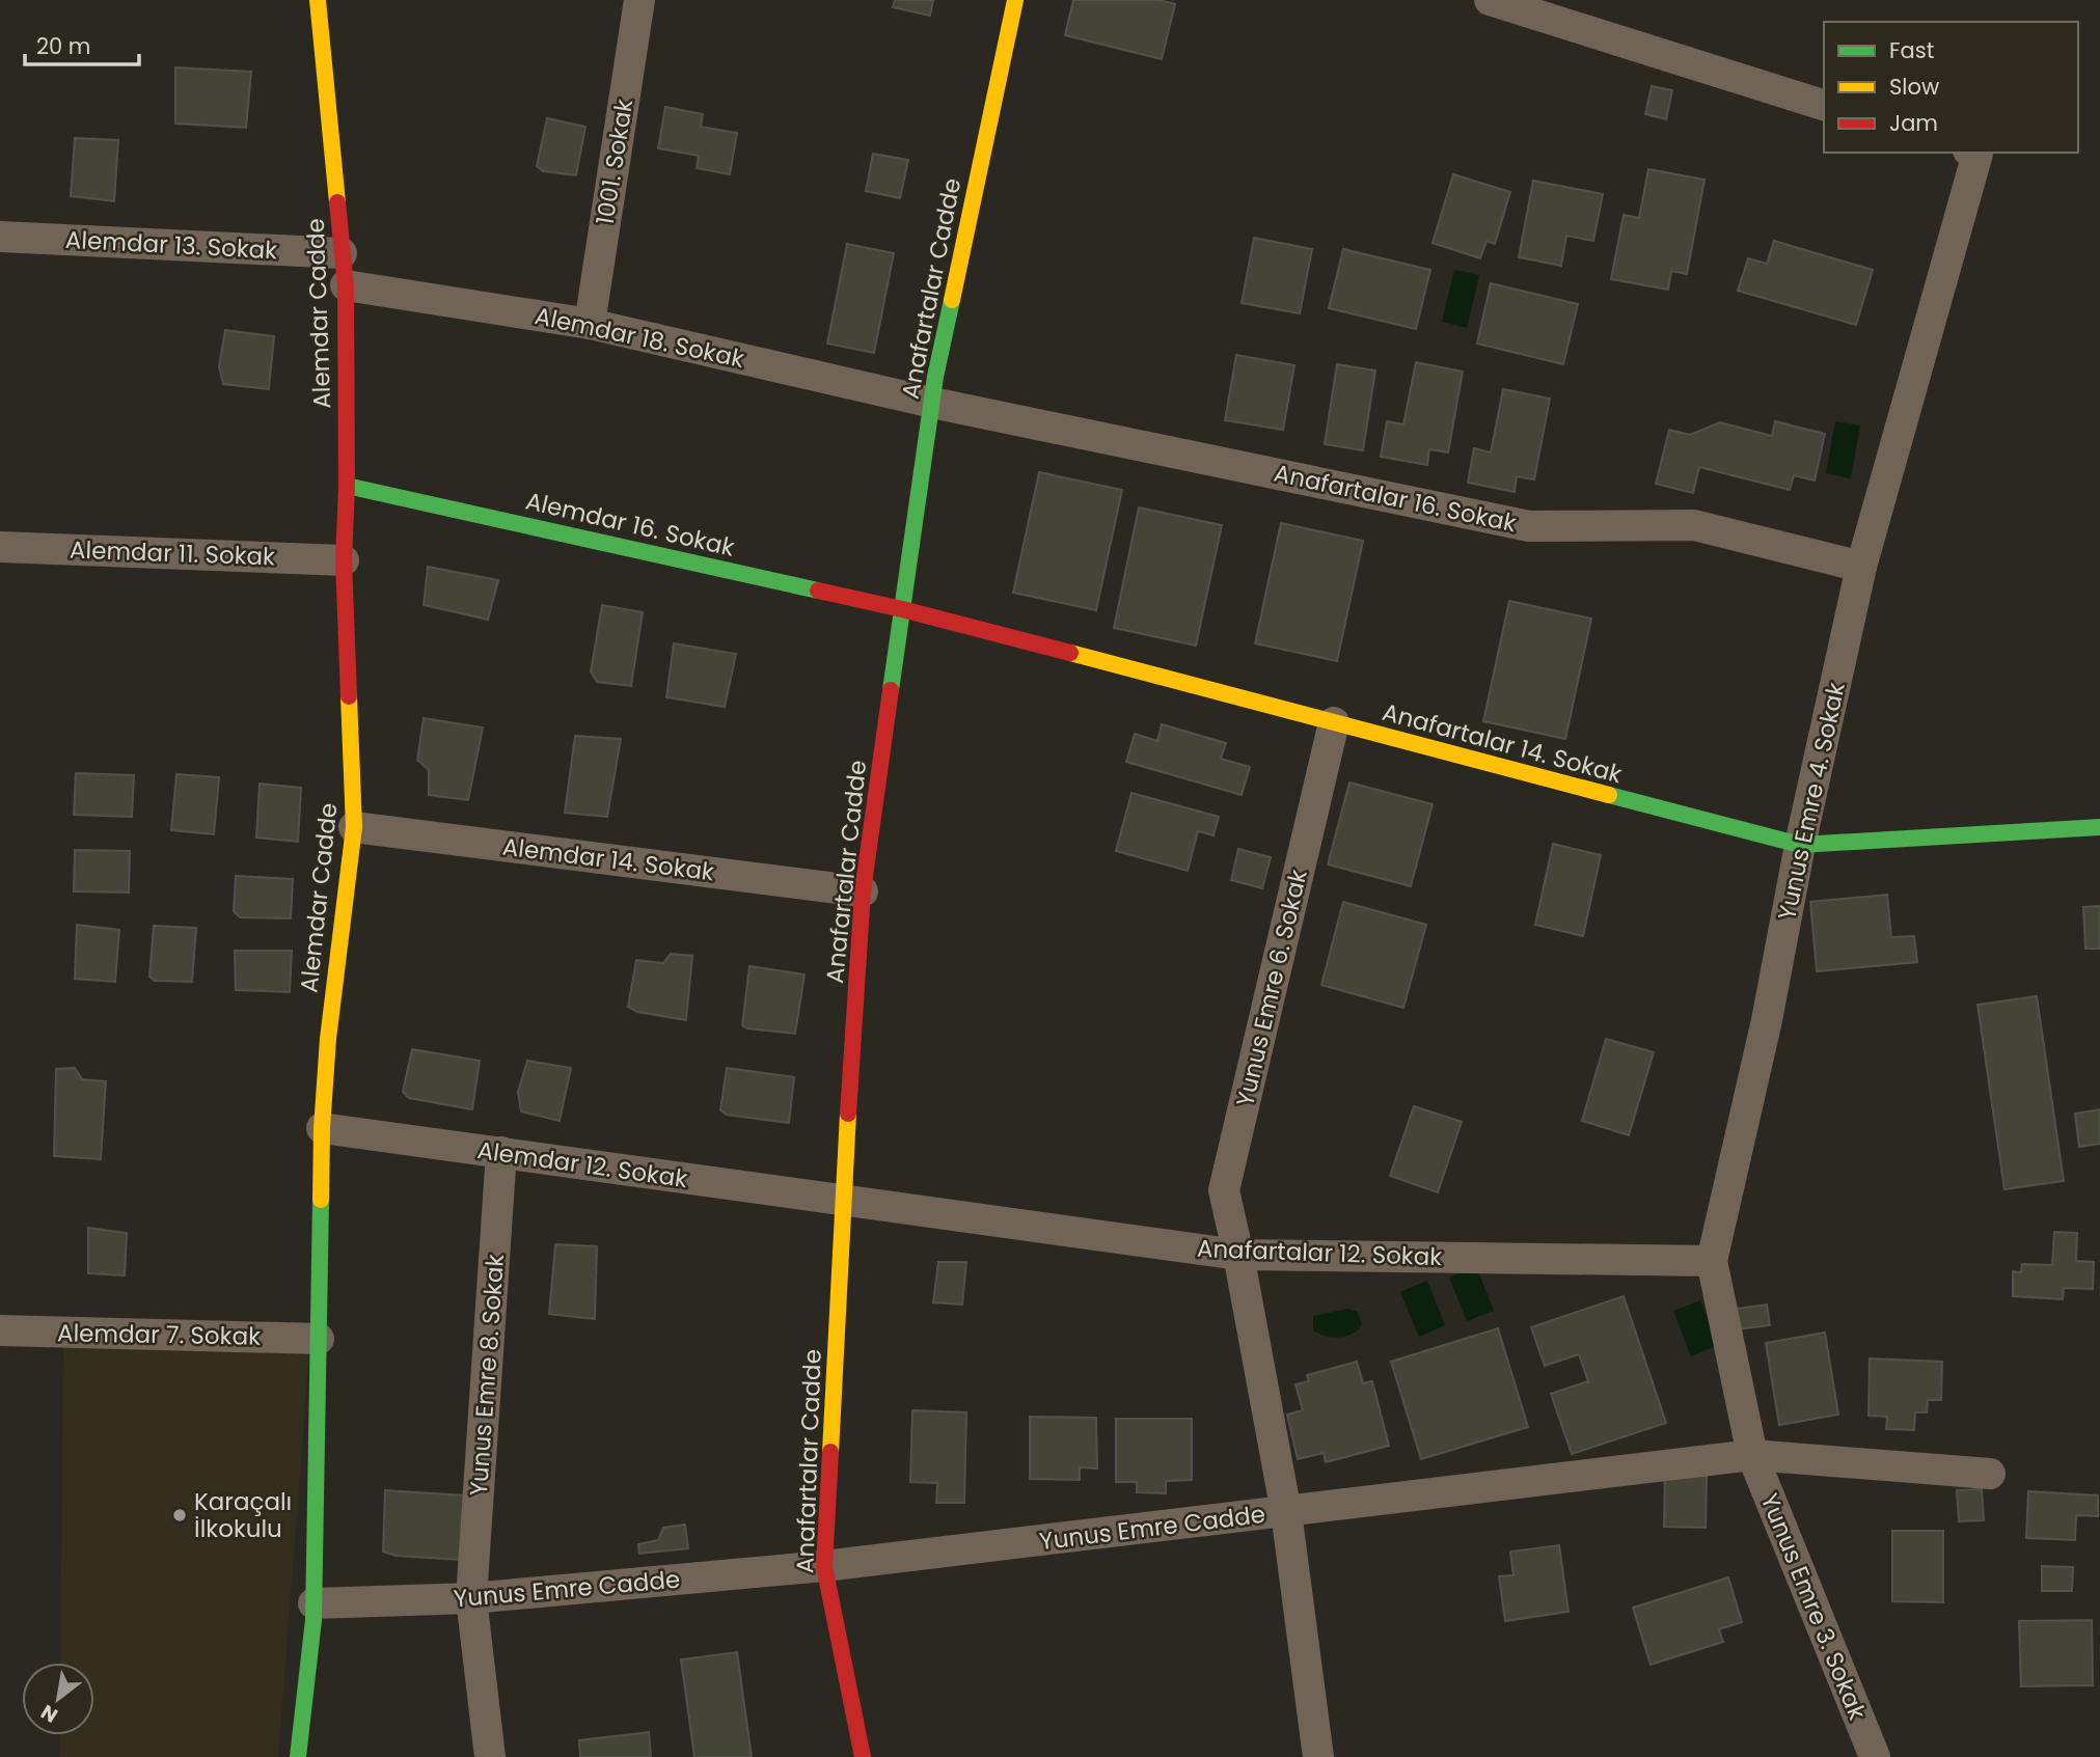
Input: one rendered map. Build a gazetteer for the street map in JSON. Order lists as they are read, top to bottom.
{
  "streets": {
    "street": [
      "1001. Sokak",
      "Alemdar 13. Sokak",
      "Anafartalar Cadde",
      "Alemdar Cadde",
      "Alemdar 18. Sokak",
      "Anafartalar 16. Sokak",
      "Alemdar 16. Sokak",
      "Alemdar 11. Sokak",
      "Anafartalar 14. Sokak",
      "Yunus Emre 4. Sokak",
      "Alemdar 14. Sokak",
      "Yunus Emre 6. Sokak",
      "Alemdar 12. Sokak",
      "Anafartalar 12. Sokak",
      "Alemdar 7. Sokak",
      "Yunus Emre 8. Sokak",
      "Yunus Emre Cadde",
      "Yunus Emre 3. Sokak"
    ]
  },
  "crossings": [
    ["1001. Sokak", "Alemdar 18. Sokak"],
    ["Alemdar 13. Sokak", "Alemdar Cadde"],
    ["Anafartalar Cadde", "Alemdar 18. Sokak"],
    ["Anafartalar Cadde", "Anafartalar 16. Sokak"],
    ["Anafartalar Cadde", "Alemdar 16. Sokak"],
    ["Anafartalar Cadde", "Anafartalar 14. Sokak"],
    ["Anafartalar Cadde", "Alemdar 14. Sokak"],
    ["Anafartalar Cadde", "Alemdar 12. Sokak"],
    ["Anafartalar Cadde", "Anafartalar 12. Sokak"],
    ["Anafartalar Cadde", "Yunus Emre Cadde"],
    ["Alemdar Cadde", "Alemdar 18. Sokak"],
    ["Alemdar Cadde", "Alemdar 16. Sokak"],
    ["Alemdar Cadde", "Alemdar 11. Sokak"],
    ["Alemdar Cadde", "Alemdar 14. Sokak"],
    ["Alemdar Cadde", "Alemdar 12. Sokak"],
    ["Alemdar Cadde", "Alemdar 7. Sokak"],
    ["Alemdar Cadde", "Yunus Emre Cadde"],
    ["Alemdar 18. Sokak", "Anafartalar 16. Sokak"],
    ["Anafartalar 16. Sokak", "Yunus Emre 4. Sokak"],
    ["Alemdar 16. Sokak", "Anafartalar 14. Sokak"],
    ["Anafartalar 14. Sokak", "Yunus Emre 4. Sokak"],
    ["Anafartalar 14. Sokak", "Yunus Emre 6. Sokak"],
    ["Yunus Emre 4. Sokak", "Anafartalar 12. Sokak"],
    ["Yunus Emre 4. Sokak", "Yunus Emre Cadde"],
    ["Yunus Emre 4. Sokak", "Yunus Emre 3. Sokak"],
    ["Yunus Emre 6. Sokak", "Anafartalar 12. Sokak"],
    ["Yunus Emre 6. Sokak", "Yunus Emre Cadde"],
    ["Alemdar 12. Sokak", "Anafartalar 12. Sokak"],
    ["Alemdar 12. Sokak", "Yunus Emre 8. Sokak"],
    ["Yunus Emre 8. Sokak", "Yunus Emre Cadde"],
    ["Yunus Emre Cadde", "Yunus Emre 3. Sokak"]
  ],
  "places": ["Karaçalı İlkokulu"],
  "legend": ["Fast", "Slow", "Jam"],
  "scale_bar": "20 m",
  "north": "bottom left"
}
